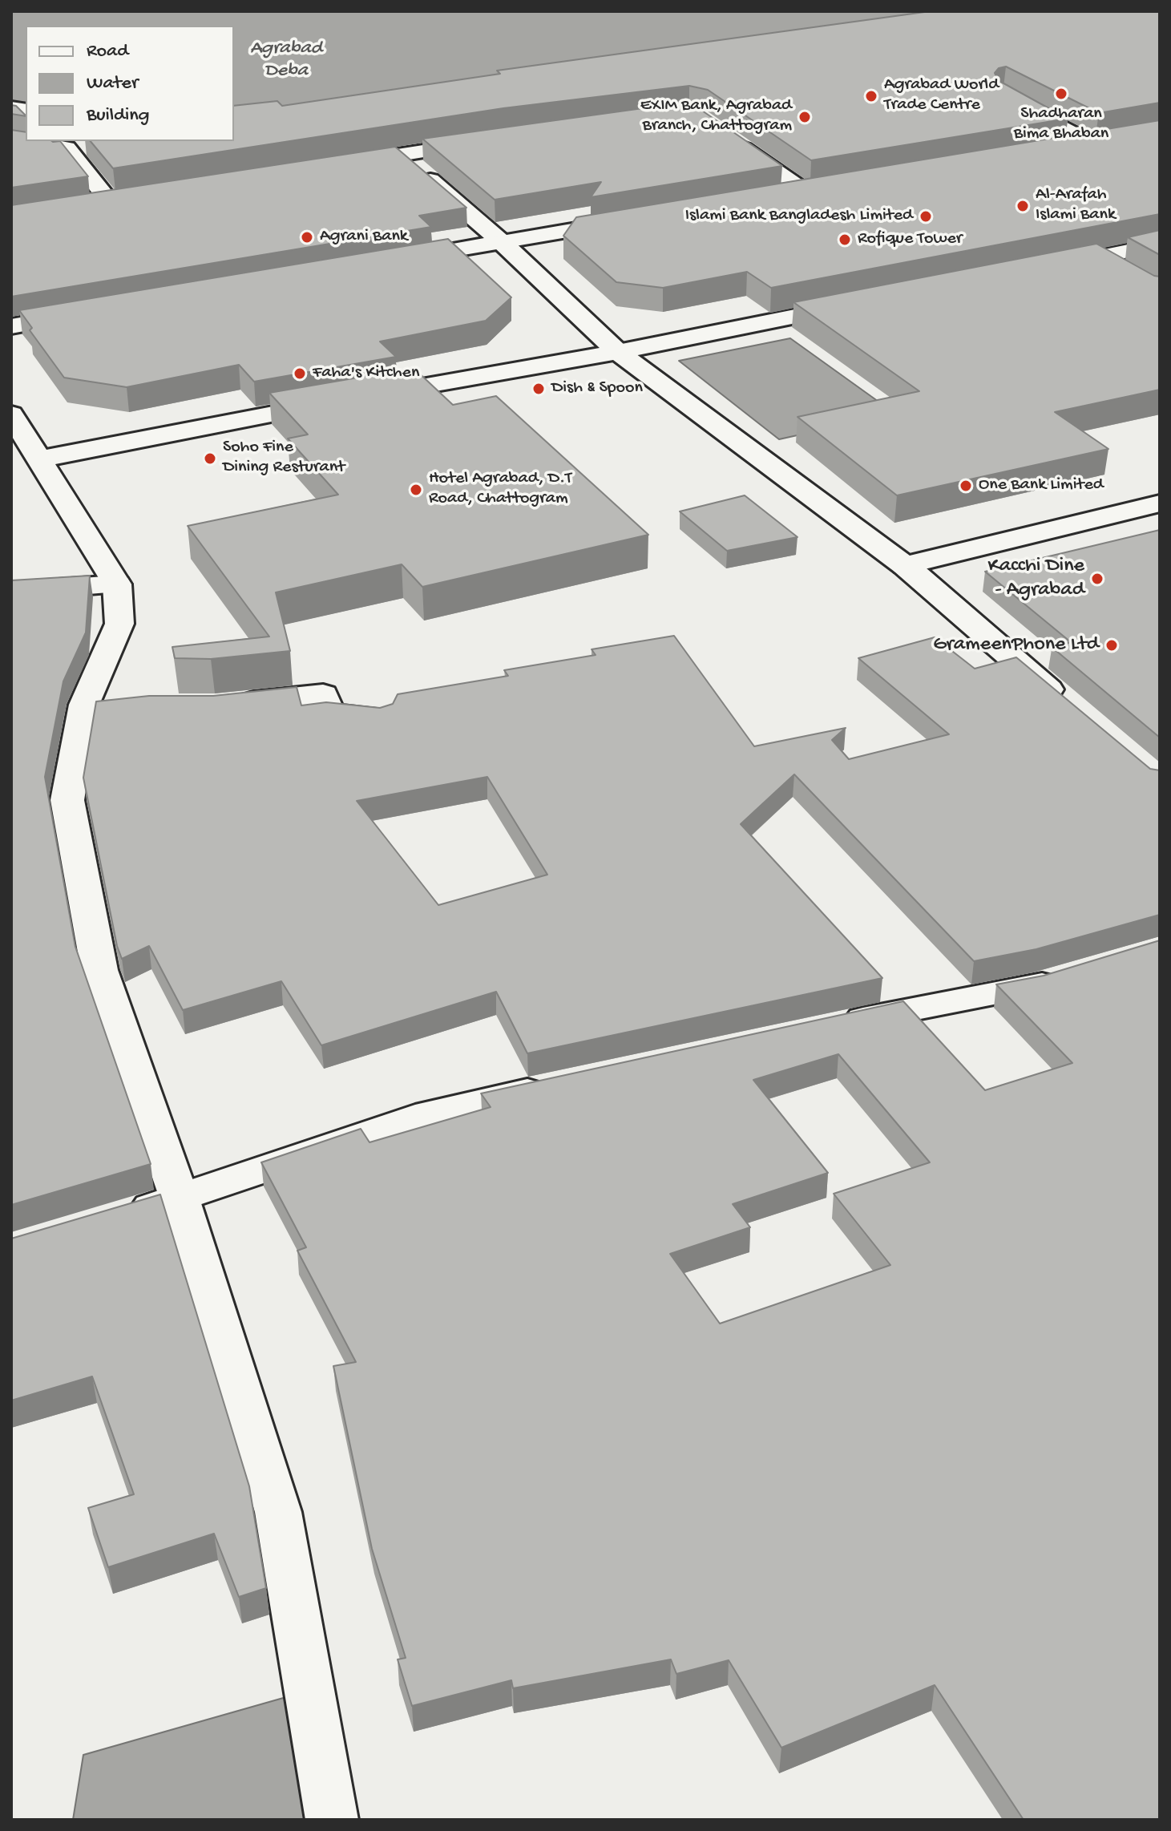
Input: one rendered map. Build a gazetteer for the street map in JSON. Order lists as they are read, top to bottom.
{
  "water": ["Agrabad Deba"],
  "places": [
    "Shadharan Bima Bhaban",
    "Agrabad World Trade Centre",
    "EXIM Bank, Agrabad Branch, Chattogram",
    "Al-Arafah Islami Bank",
    "Islami Bank Bangladesh Limited",
    "Agrani Bank",
    "Rofique Tower",
    "Faha's Kitchen",
    "Dish & Spoon",
    "Soho Fine Dining Resturant",
    "One Bank Limited",
    "Hotel Agrabad, D.T Road, Chattogram",
    "Kacchi Dine - Agrabad",
    "GrameenPhone Ltd"
  ],
  "legend": ["Road", "Water", "Building"]
}
